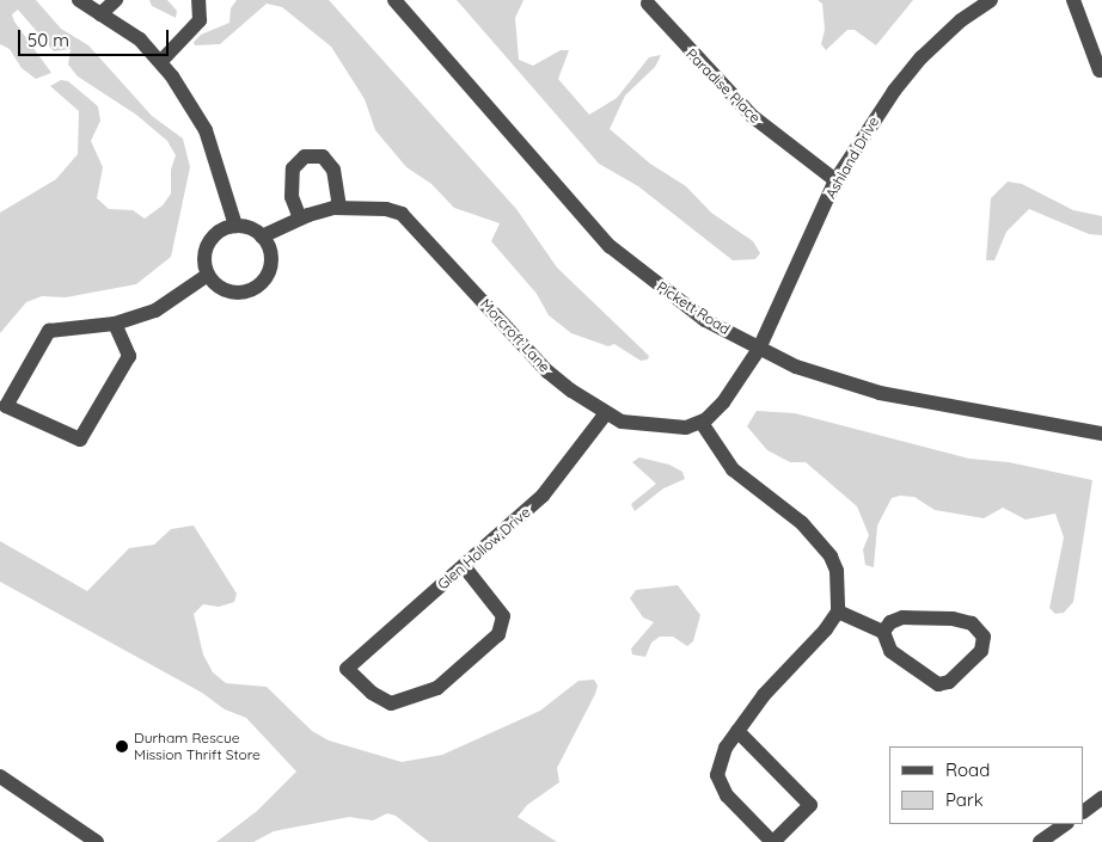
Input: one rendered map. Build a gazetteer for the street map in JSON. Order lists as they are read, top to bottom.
{
  "streets": {
    "street": [
      "Paradise Place",
      "Ashland Drive",
      "Pickett Road",
      "Morcroft Lane",
      "Glen Hollow Drive"
    ]
  },
  "crossings": [
    ["Paradise Place", "Ashland Drive"],
    ["Ashland Drive", "Pickett Road"],
    ["Morcroft Lane", "Glen Hollow Drive"]
  ],
  "places": ["Durham Rescue Mission Thrift Store"],
  "legend": ["Road", "Park"],
  "scale_bar": "50 m"
}
